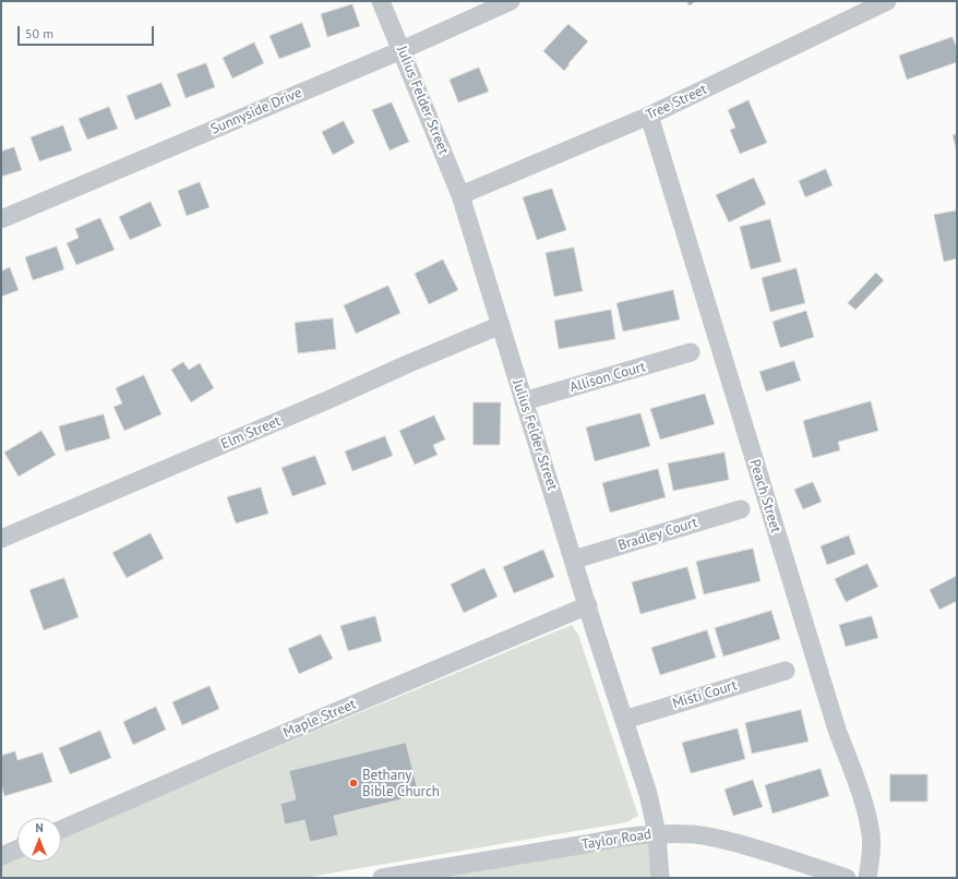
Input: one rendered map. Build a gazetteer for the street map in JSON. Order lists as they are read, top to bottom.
{
  "streets": {
    "street": [
      "Julius Felder Street",
      "Tree Street",
      "Sunnyside Drive",
      "Allison Court",
      "Elm Street",
      "Peach Street",
      "Bradley Court",
      "Misti Court",
      "Maple Street",
      "Taylor Road"
    ]
  },
  "crossings": [
    ["Julius Felder Street", "Tree Street"],
    ["Julius Felder Street", "Sunnyside Drive"],
    ["Julius Felder Street", "Allison Court"],
    ["Julius Felder Street", "Elm Street"],
    ["Julius Felder Street", "Bradley Court"],
    ["Julius Felder Street", "Misti Court"],
    ["Julius Felder Street", "Maple Street"],
    ["Julius Felder Street", "Taylor Road"],
    ["Tree Street", "Peach Street"]
  ],
  "places": ["Bethany Bible Church"],
  "scale_bar": "50 m",
  "north": "top"
}
